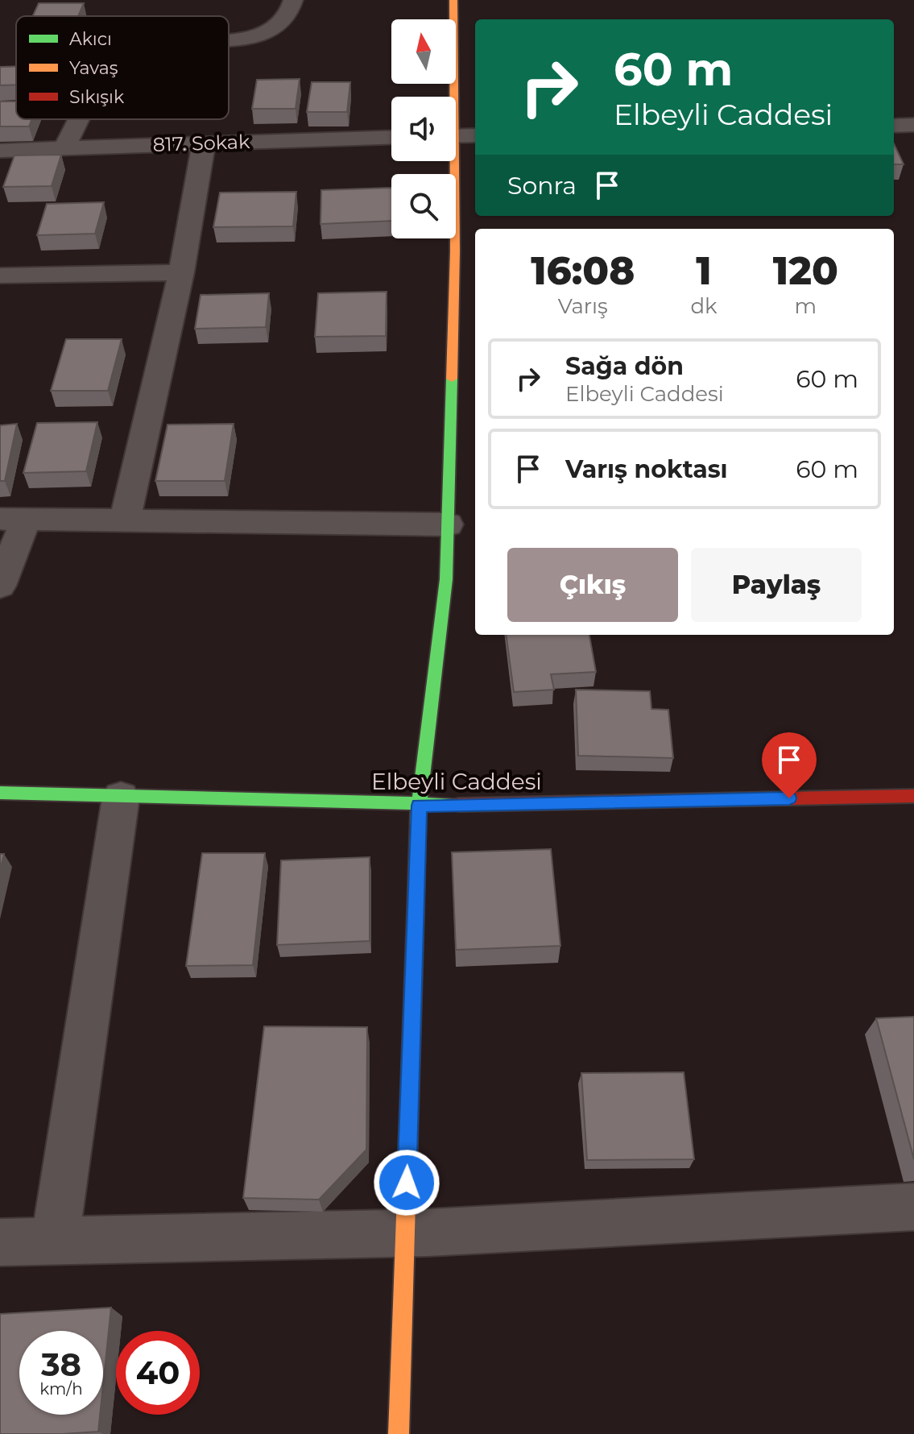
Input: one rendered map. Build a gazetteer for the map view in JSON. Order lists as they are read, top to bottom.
{
  "streets": {
    "street": ["817. Sokak", "Elbeyli Caddesi"]
  },
  "legend": ["Akıcı", "Yavaş", "Sıkışık"],
  "north": "top",
  "page": {
    "turn": ["60 m", "Elbeyli Caddesi"],
    "then": "Sonra",
    "eta": [
      "16:08",
      "Varış",
      "1",
      "dk",
      "120",
      "m"
    ],
    "list": [
      {
        "name": "Sağa dön",
        "note": "Elbeyli Caddesi",
        "value": "60 m"
      },
      {
        "name": "Varış noktası",
        "value": "60 m"
      }
    ],
    "buttons": ["Çıkış", "Paylaş"],
    "speed": "38 km/h",
    "limit": "40"
  }
}
